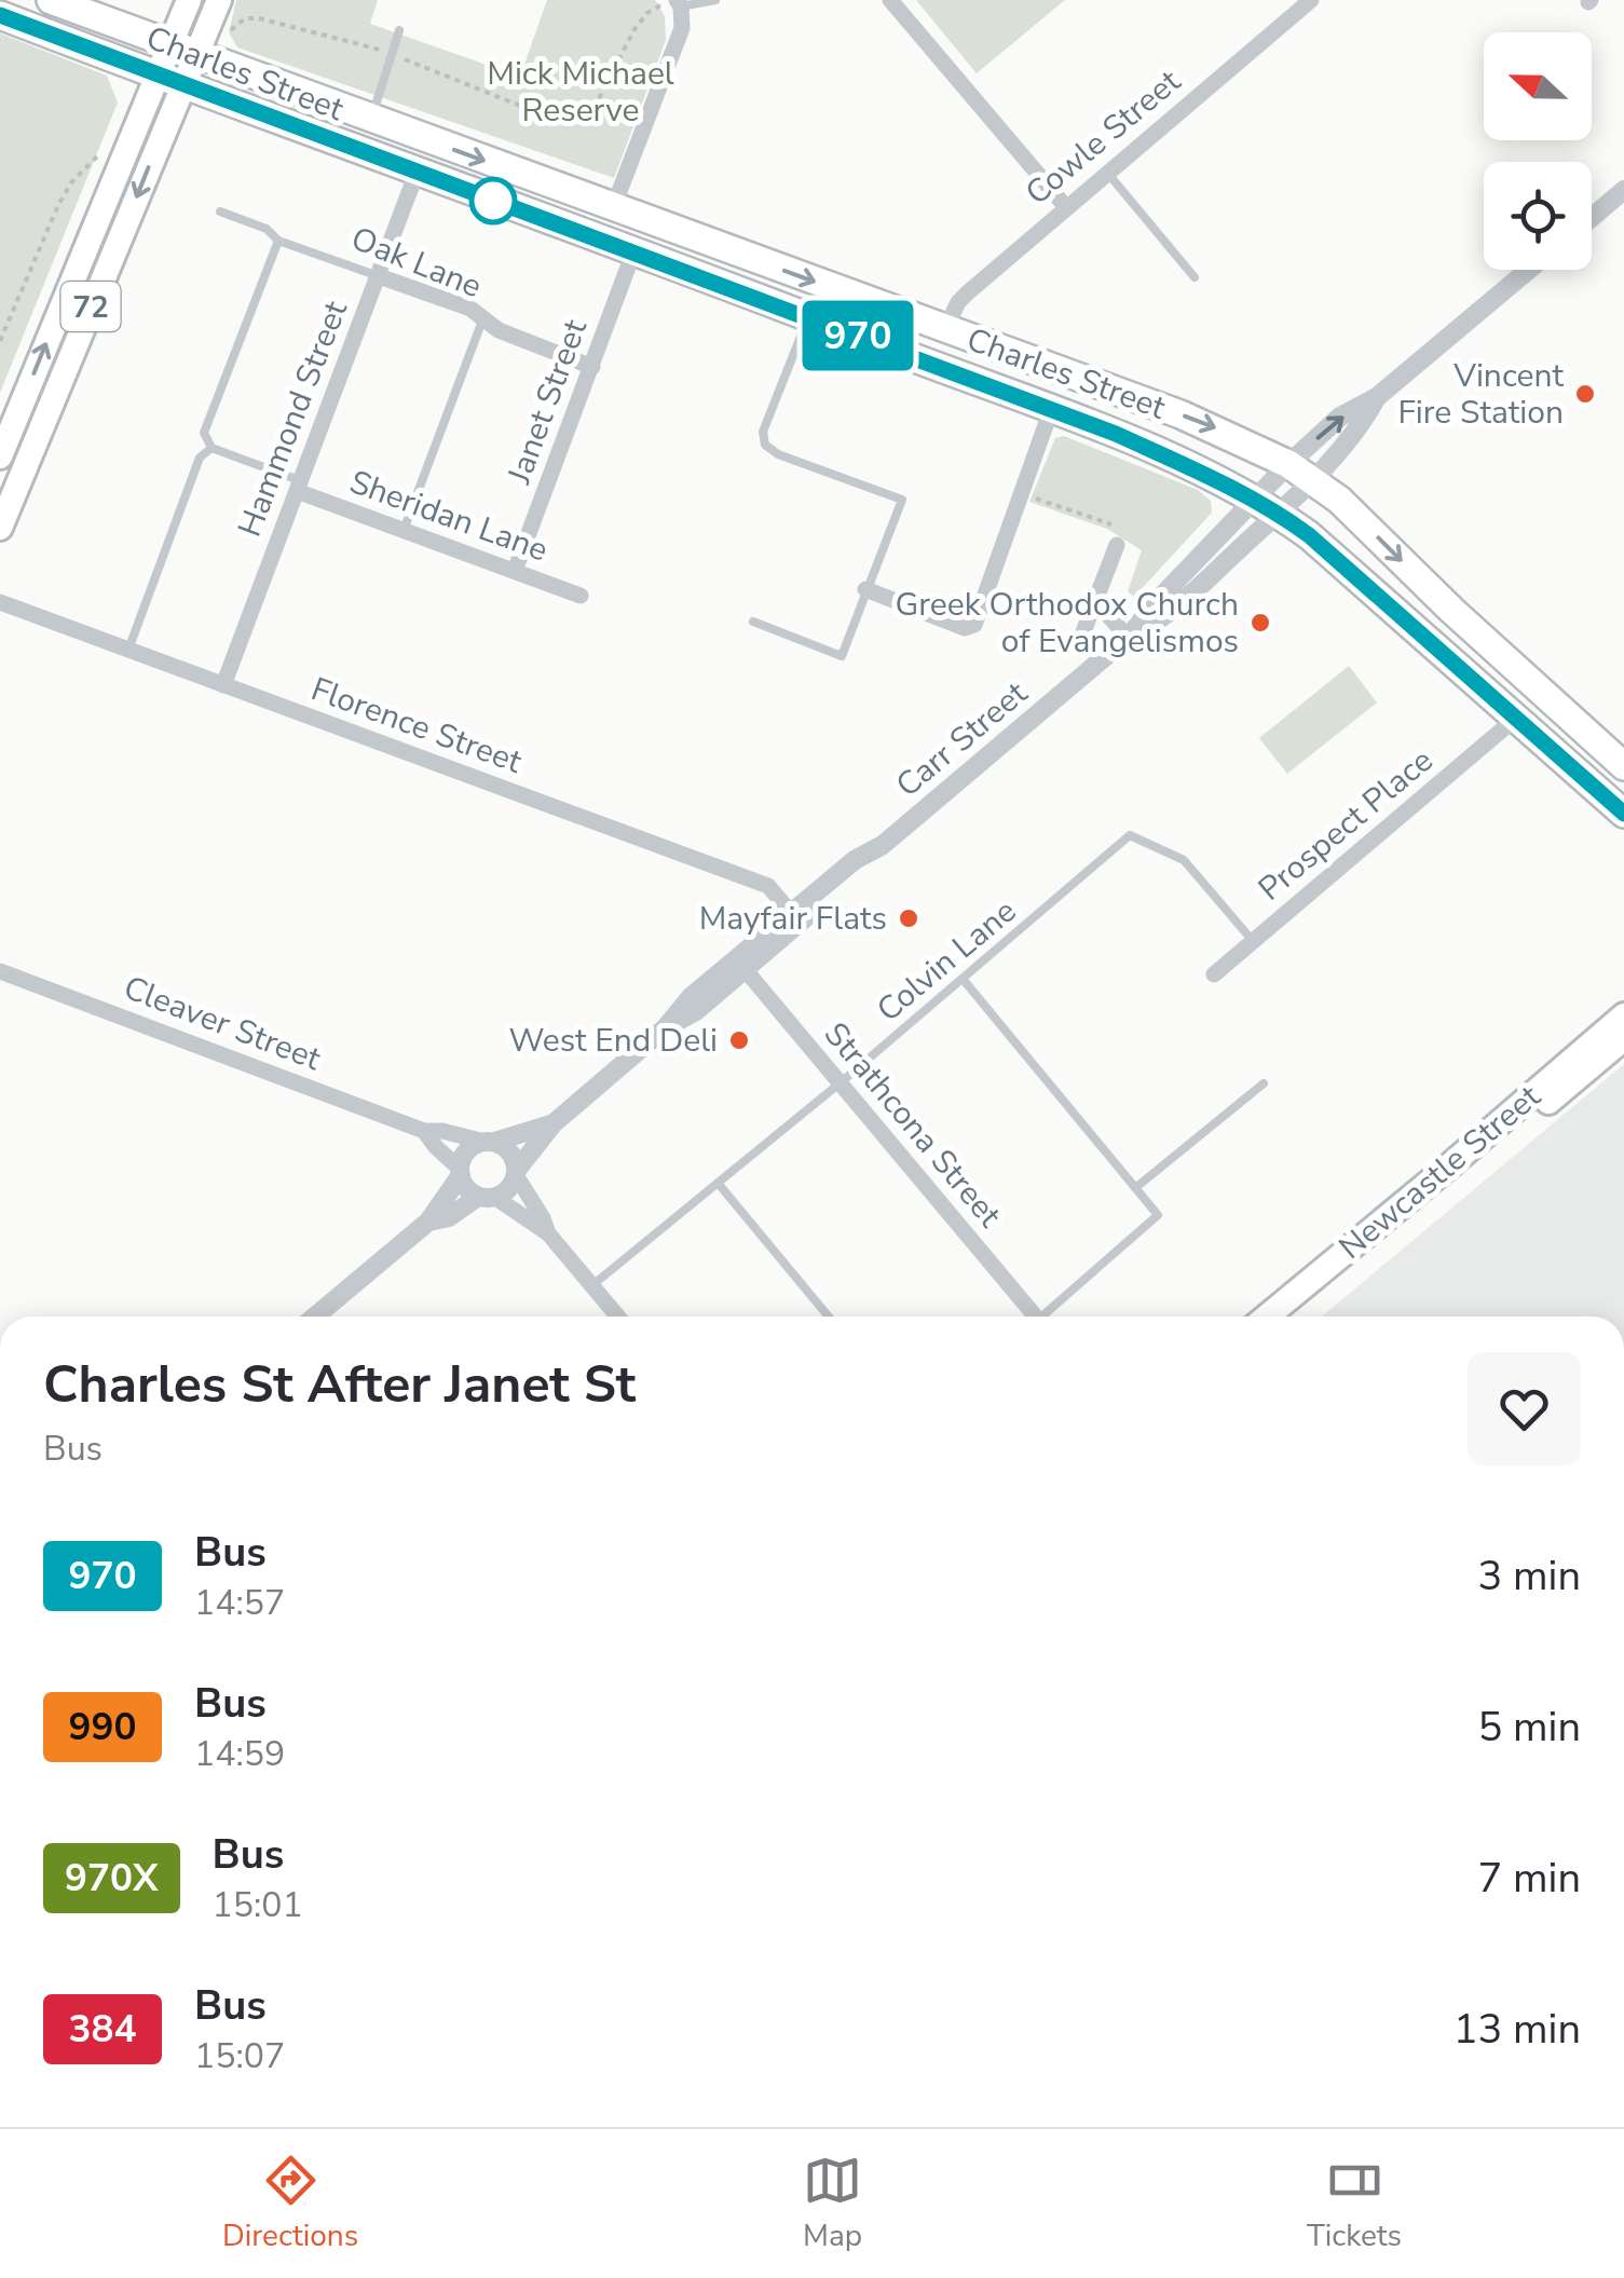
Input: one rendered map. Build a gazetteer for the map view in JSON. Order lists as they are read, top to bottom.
{
  "streets": {
    "highway": ["Charles Street"],
    "main road": ["72", "Newcastle Street"],
    "street": [
      "Cowle Street",
      "Oak Lane",
      "Janet Street",
      "Hammond Street",
      "Sheridan Lane",
      "Florence Street",
      "Carr Street",
      "Prospect Place",
      "Cleaver Street",
      "Strathcona Street"
    ],
    "lane": ["Colvin Lane"]
  },
  "crossings": [
    ["Charles Street", "Cowle Street"],
    ["Charles Street", "72"],
    ["Charles Street", "Janet Street"],
    ["Charles Street", "Hammond Street"],
    ["Charles Street", "Carr Street"],
    ["Charles Street", "Prospect Place"],
    ["Oak Lane", "Janet Street"],
    ["Oak Lane", "Hammond Street"],
    ["Janet Street", "Sheridan Lane"],
    ["Hammond Street", "Sheridan Lane"],
    ["Hammond Street", "Florence Street"],
    ["Florence Street", "Carr Street"],
    ["Carr Street", "Strathcona Street"],
    ["Prospect Place", "Colvin Lane"],
    ["Colvin Lane", "Strathcona Street"]
  ],
  "parks": ["Mick Michael Reserve"],
  "places": [
    "Vincent Fire Station",
    "Greek Orthodox Church of Evangelismos",
    "Mayfair Flats",
    "West End Deli"
  ],
  "lines": ["bus line 970"],
  "north": "left",
  "page": {
    "on_map": "970",
    "heading": ["Charles St After Janet St", "Bus"],
    "list": [
      {
        "mark": "970",
        "name": "Bus",
        "note": "14:57",
        "value": "3 min"
      },
      {
        "mark": "990",
        "name": "Bus",
        "note": "14:59",
        "value": "5 min"
      },
      {
        "mark": "970X",
        "name": "Bus",
        "note": "15:01",
        "value": "7 min"
      },
      {
        "mark": "384",
        "name": "Bus",
        "note": "15:07",
        "value": "13 min"
      }
    ],
    "tabs": ["Directions", "Map", "Tickets"]
  }
}
